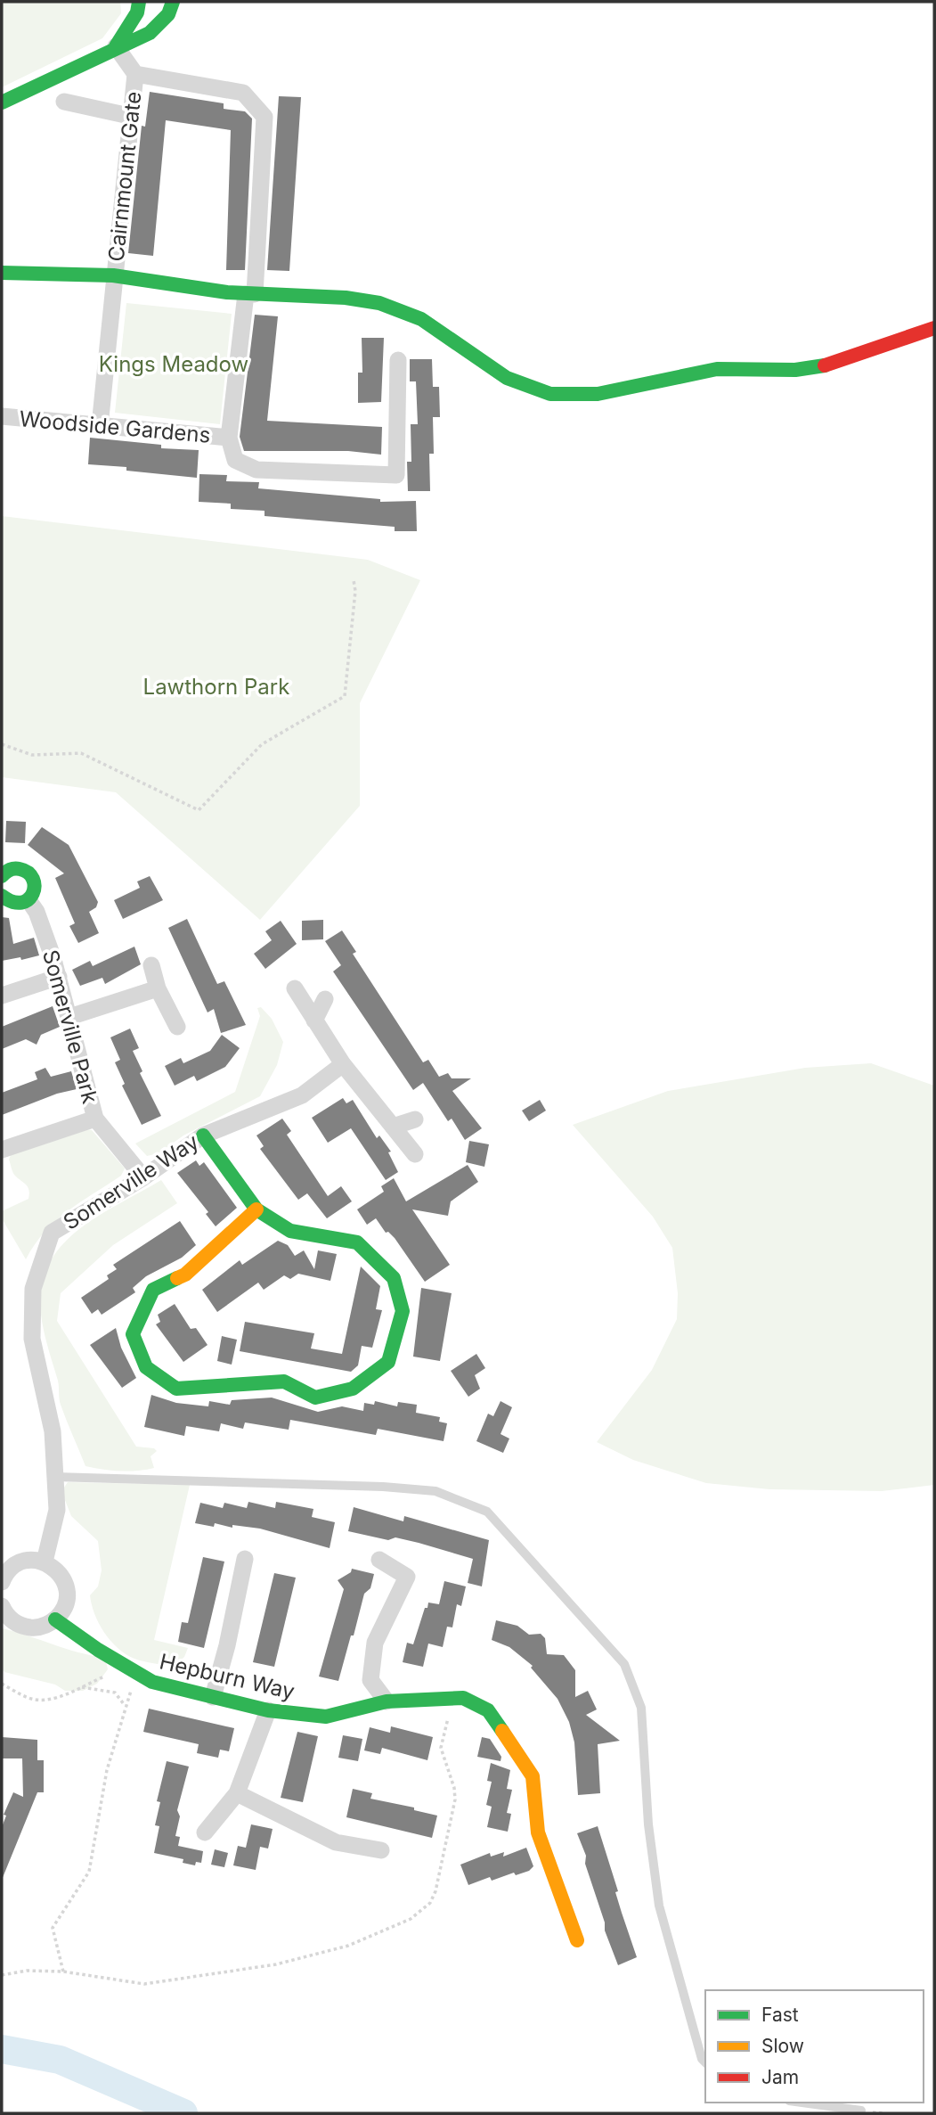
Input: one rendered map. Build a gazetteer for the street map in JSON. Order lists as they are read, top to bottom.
{
  "streets": {
    "street": [
      "Cairnmount Gate",
      "Woodside Gardens",
      "Somerville Park",
      "Somerville Way",
      "Hepburn Way"
    ]
  },
  "crossings": [
    ["Cairnmount Gate", "Woodside Gardens"],
    ["Somerville Park", "Somerville Way"]
  ],
  "parks": ["Kings Meadow", "Lawthorn Park"],
  "legend": ["Fast", "Slow", "Jam"]
}
